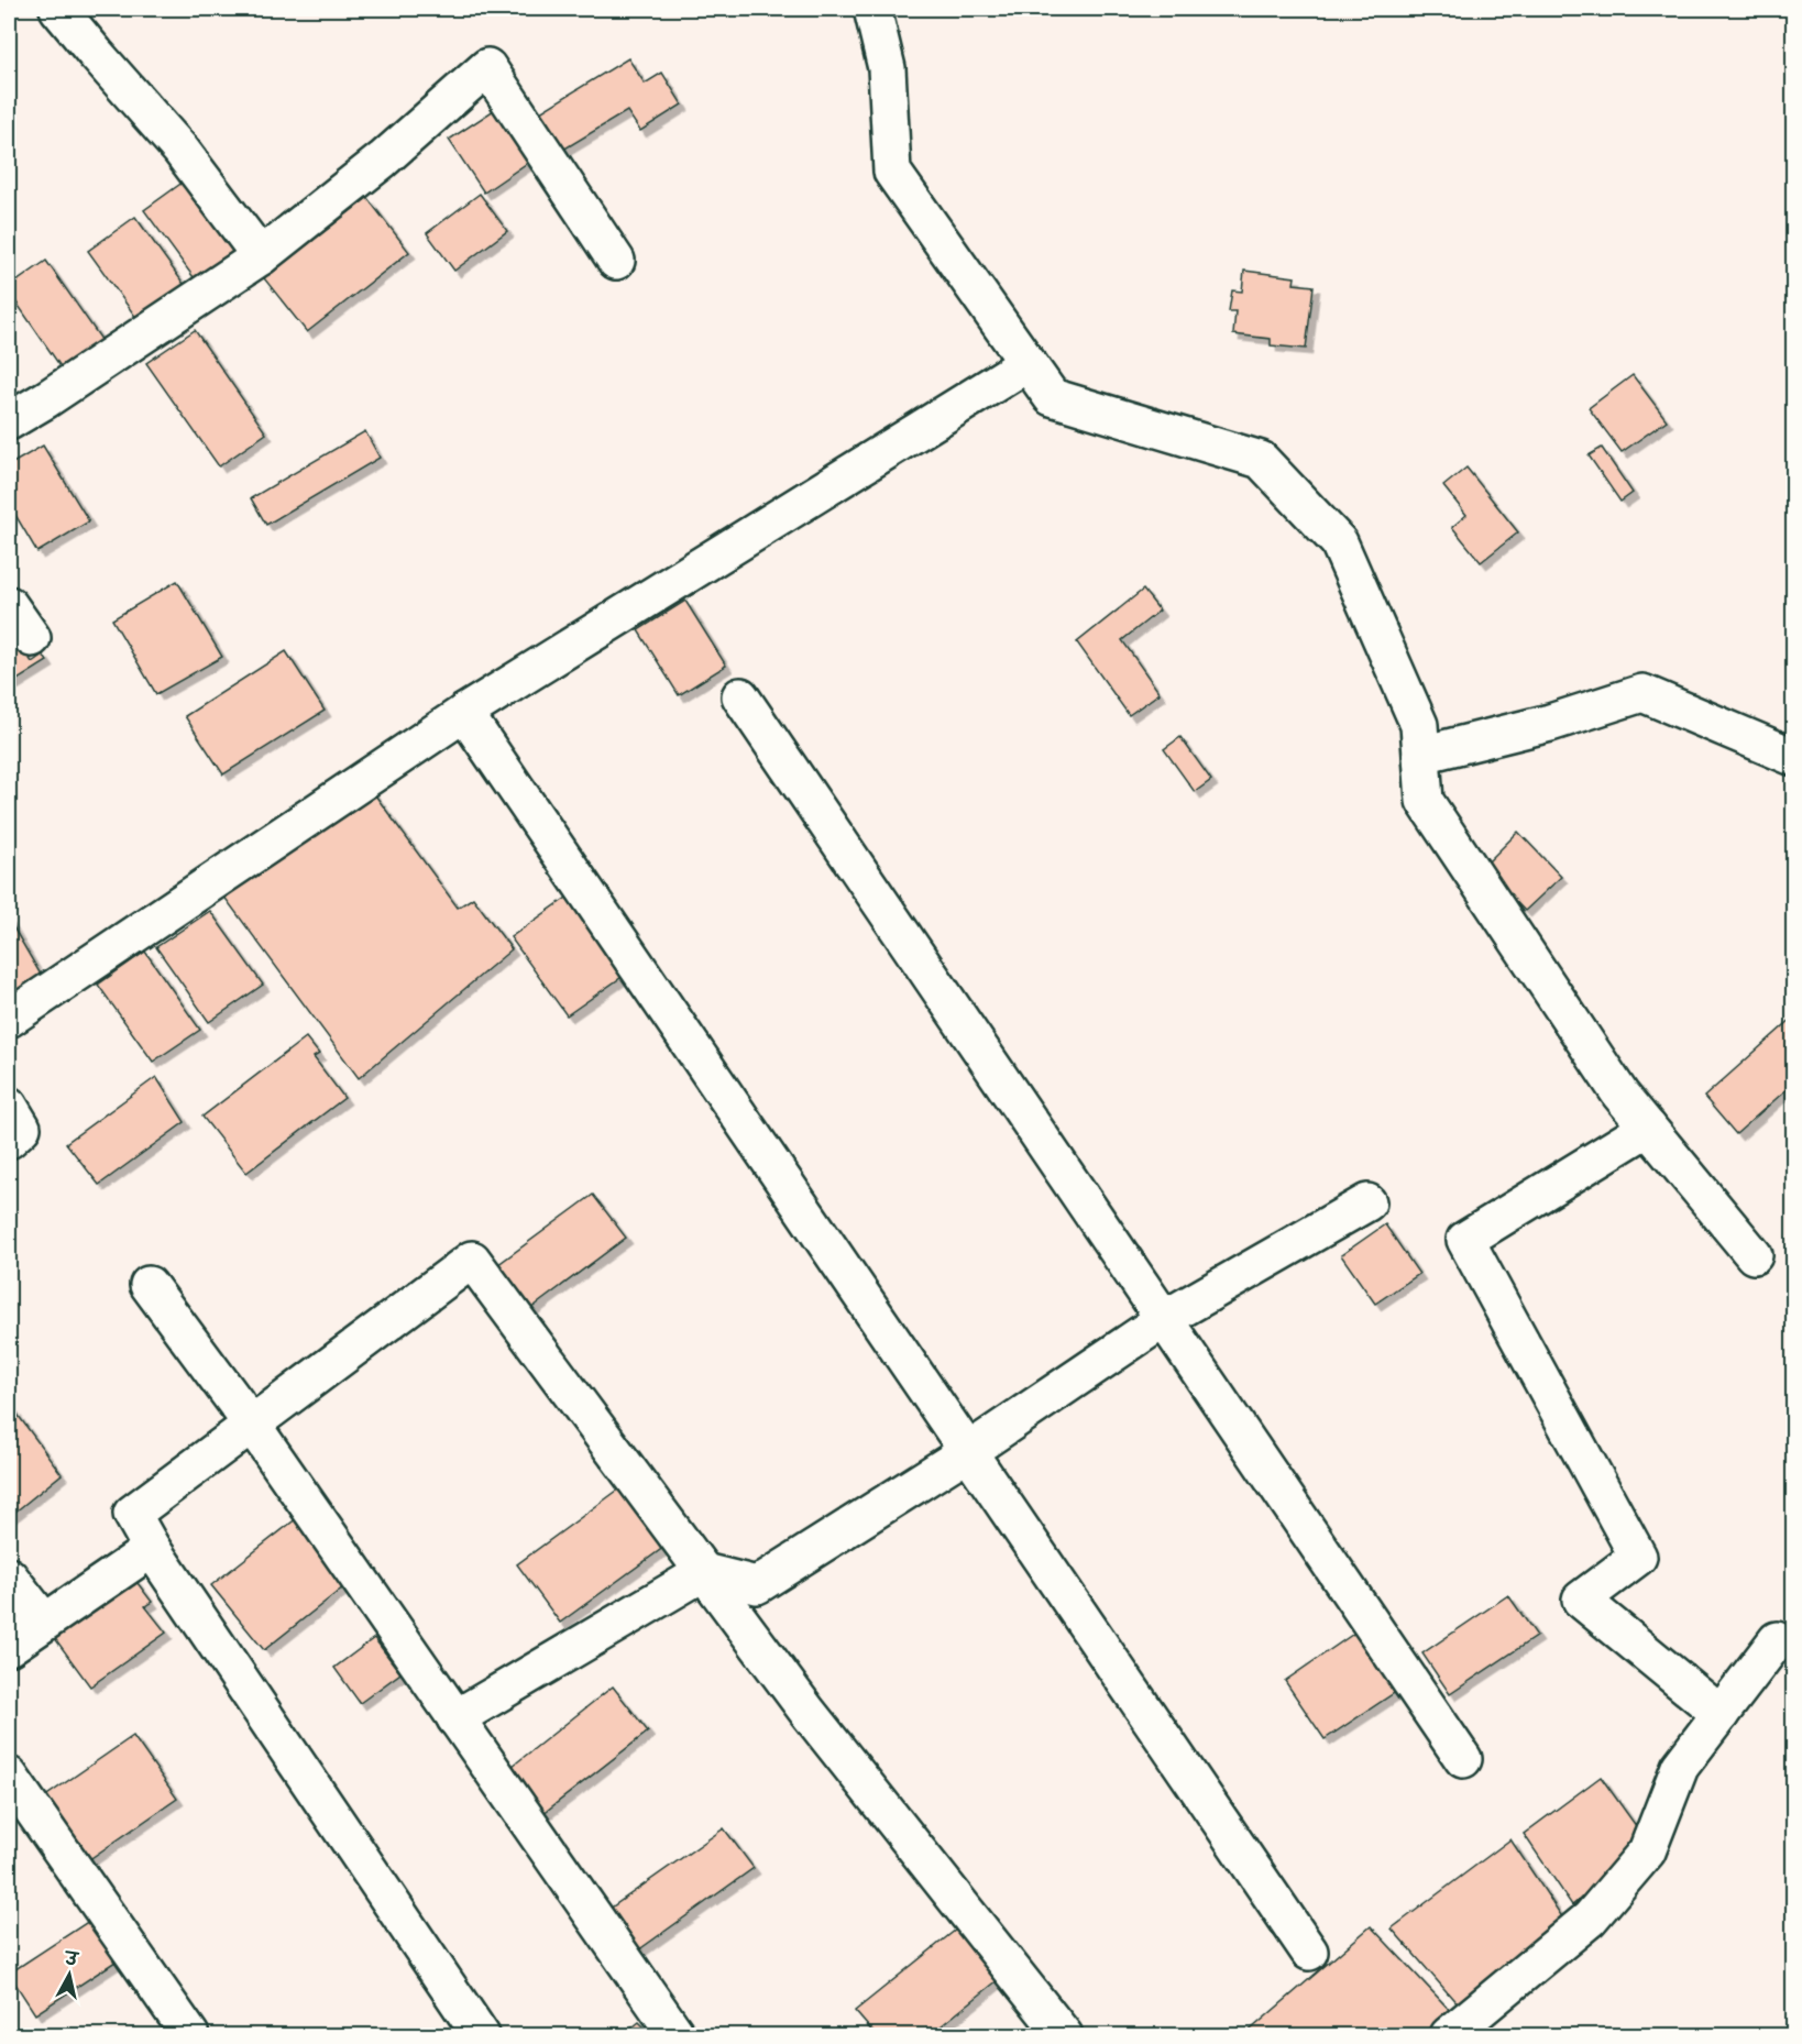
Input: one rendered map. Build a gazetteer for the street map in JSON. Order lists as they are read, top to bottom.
{
  "north": "top"
}
